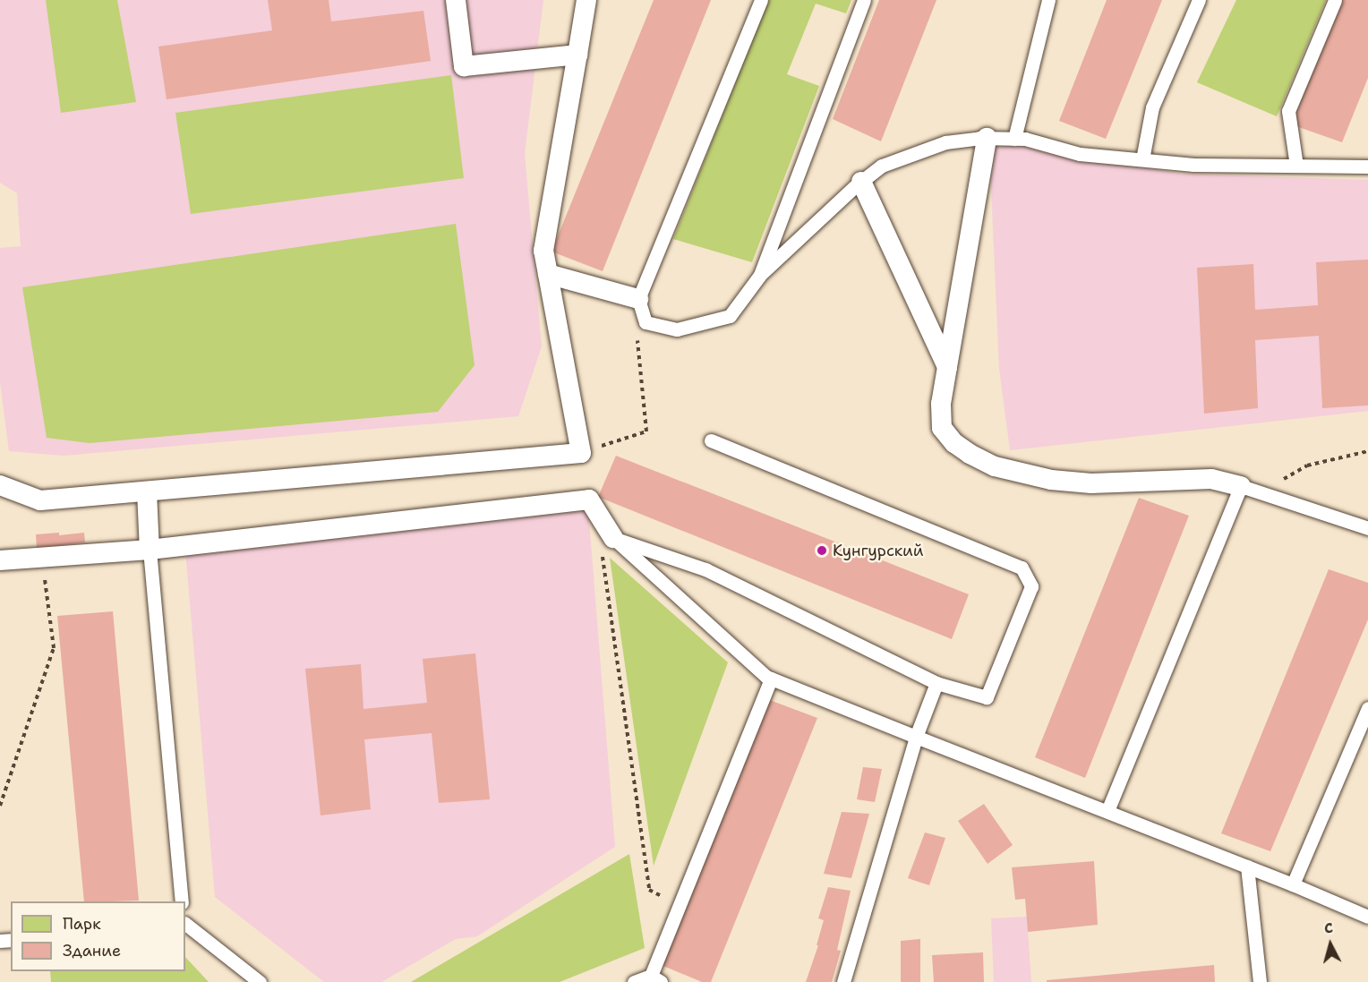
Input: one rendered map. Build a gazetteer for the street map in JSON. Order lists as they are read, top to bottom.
{
  "places": ["Кунгурский"],
  "legend": ["Парк", "Здание"],
  "north": "top"
}
